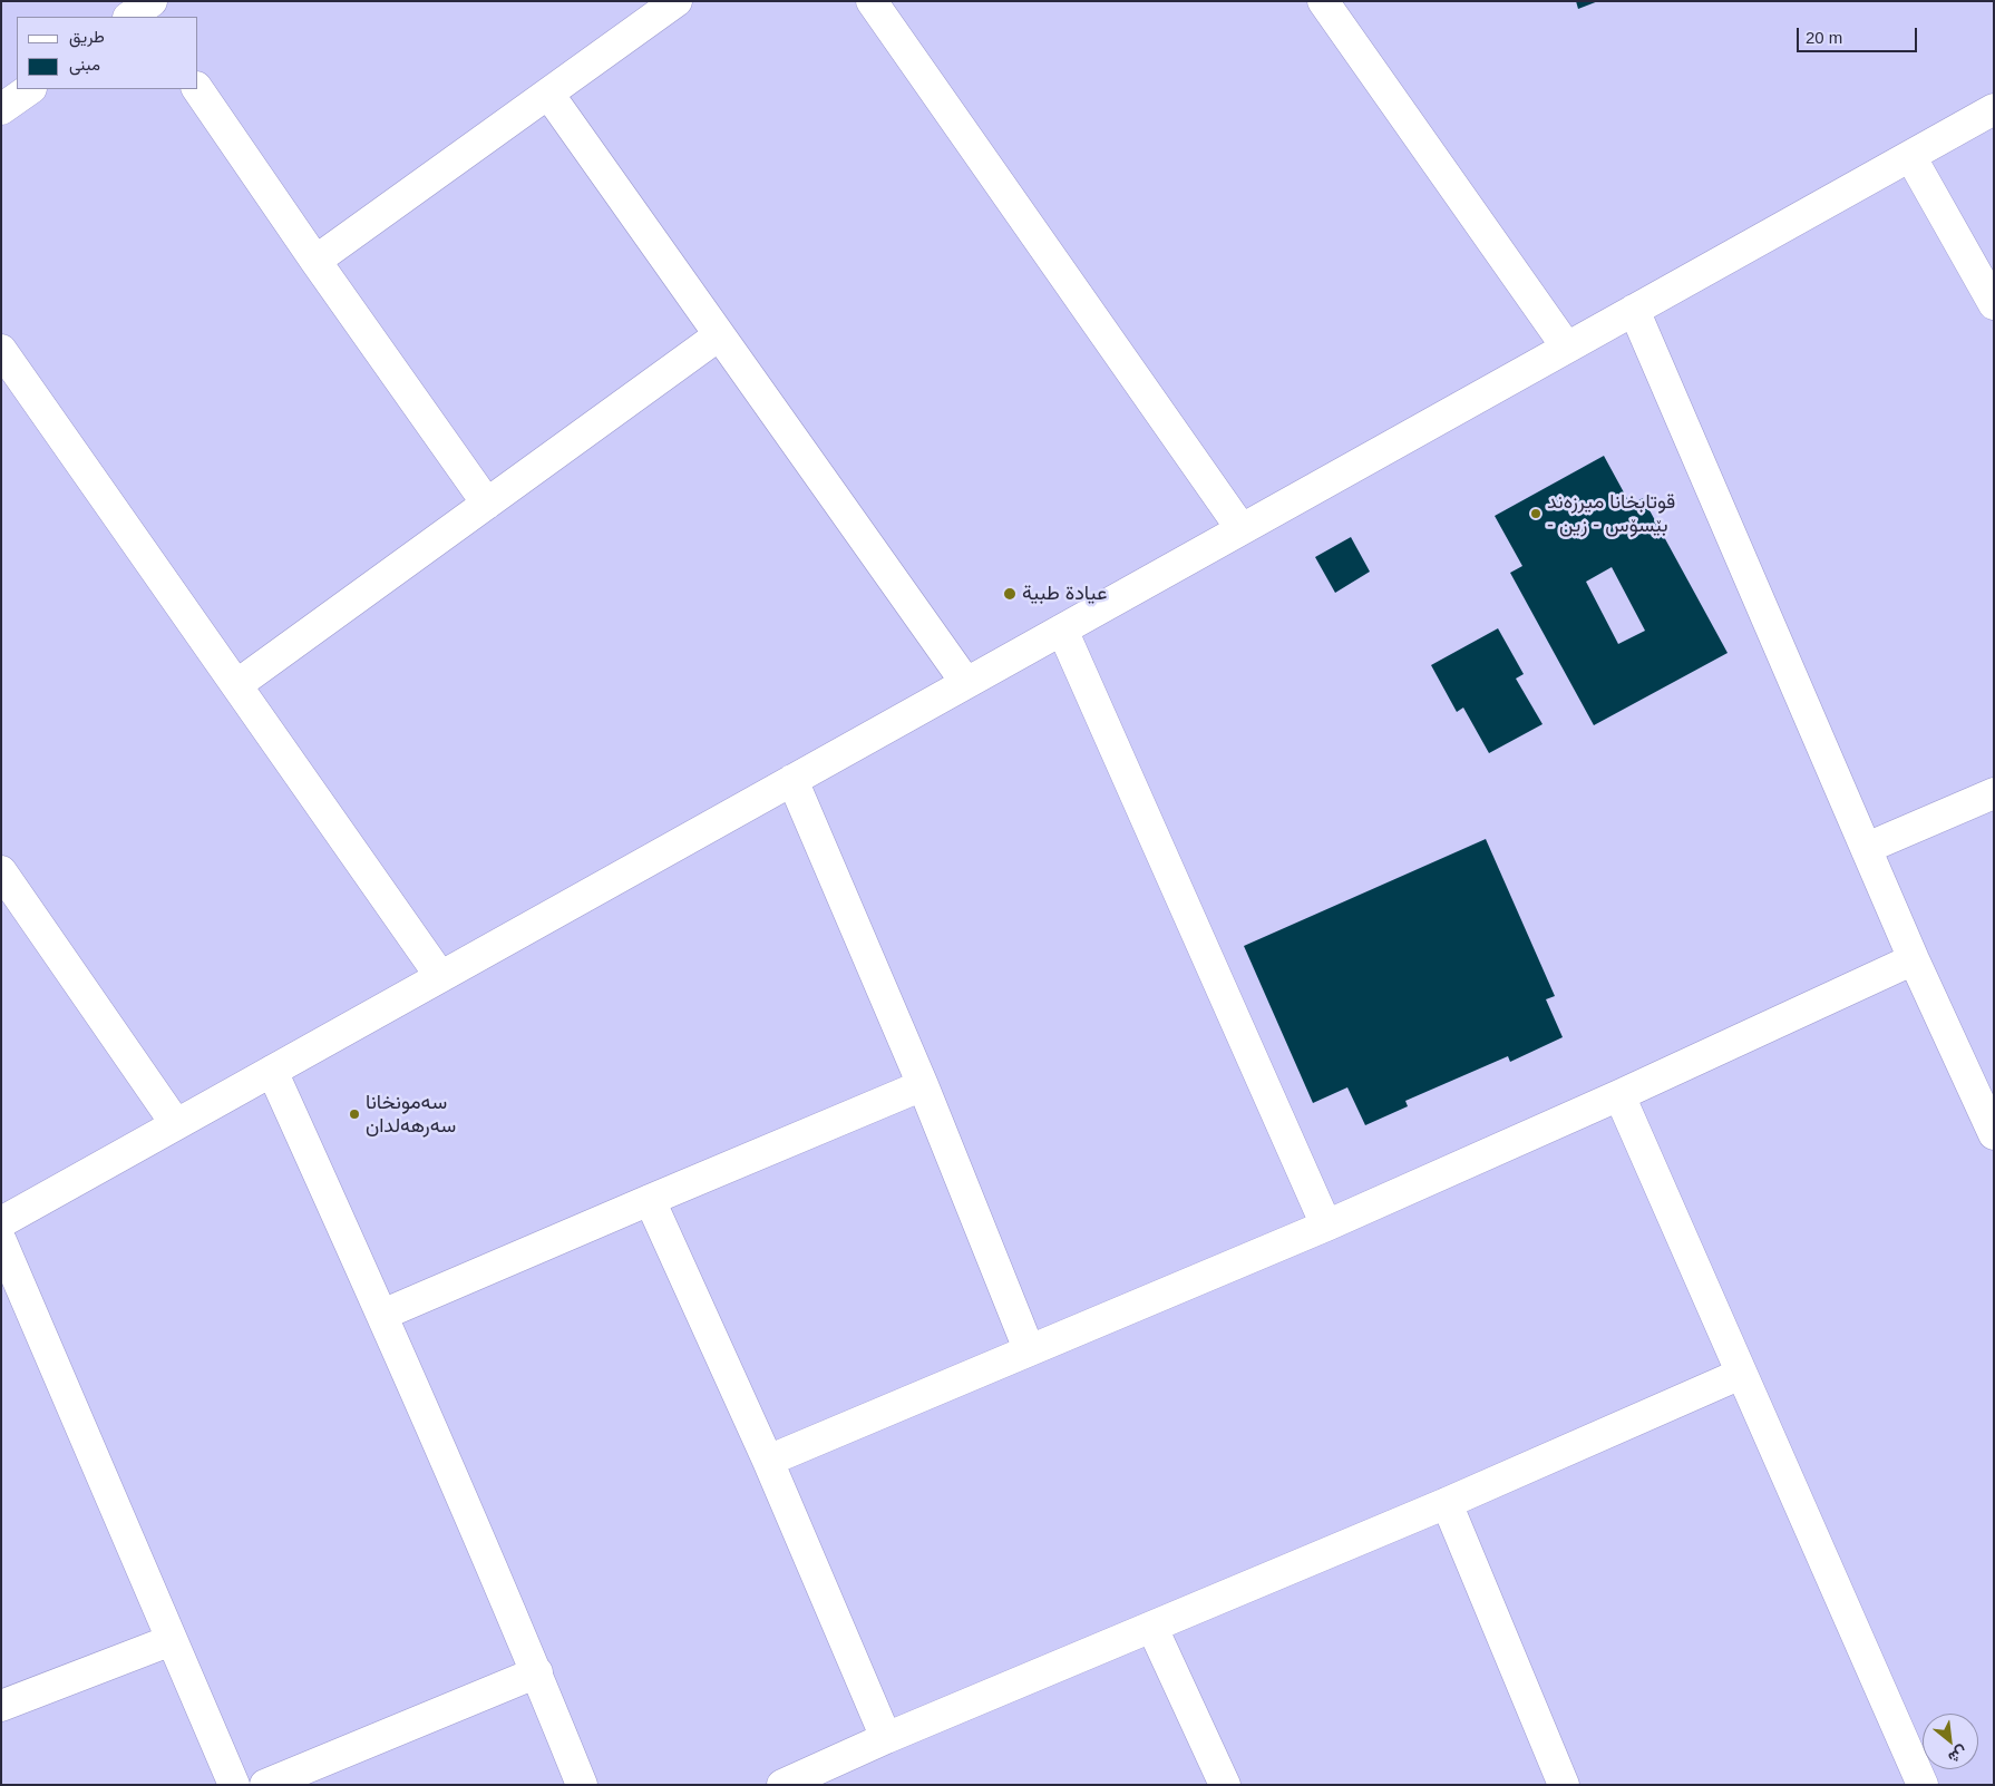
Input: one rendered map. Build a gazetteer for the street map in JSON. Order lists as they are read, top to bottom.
{
  "places": ["قوتابخانا میرزەند - بێسۆس - زین", "عيادة طبية", "سەمونخانا سەرهەلدان"],
  "legend": ["طريق", "مبنى"],
  "scale_bar": "20 m",
  "north": "bottom right"
}
